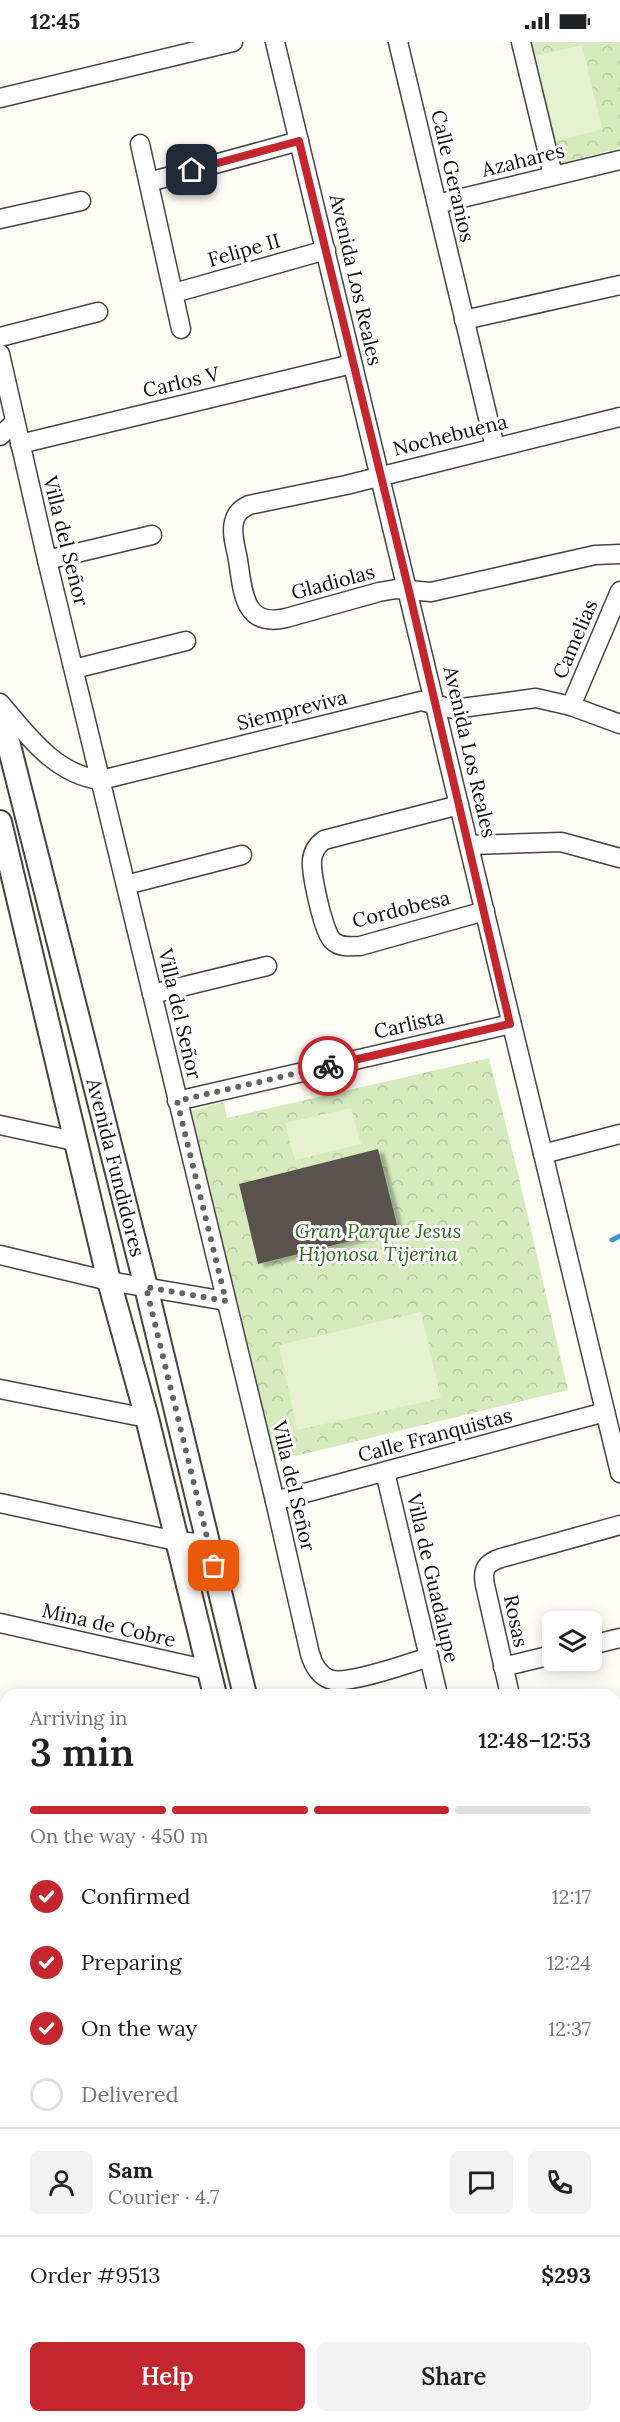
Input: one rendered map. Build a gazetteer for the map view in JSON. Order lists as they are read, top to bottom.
{
  "streets": {
    "street": [
      "Azahares",
      "Calle Geranios",
      "Felipe II",
      "Avenida Los Reales",
      "Carlos V",
      "Nochebuena",
      "Villa del Señor",
      "Gladiolas",
      "Camelias",
      "Siempreviva",
      "Cordobesa",
      "Carlista",
      "Avenida Fundidores",
      "Calle Franquistas",
      "Villa de Guadalupe",
      "Rosas",
      "Mina de Cobre"
    ]
  },
  "crossings": [
    ["Azahares", "Calle Geranios"],
    ["Calle Geranios", "Nochebuena"],
    ["Felipe II", "Avenida Los Reales"],
    ["Avenida Los Reales", "Carlos V"],
    ["Avenida Los Reales", "Nochebuena"],
    ["Avenida Los Reales", "Gladiolas"],
    ["Avenida Los Reales", "Siempreviva"],
    ["Avenida Los Reales", "Cordobesa"],
    ["Avenida Los Reales", "Carlista"],
    ["Avenida Los Reales", "Calle Franquistas"],
    ["Carlos V", "Villa del Señor"],
    ["Nochebuena", "Gladiolas"],
    ["Villa del Señor", "Siempreviva"],
    ["Villa del Señor", "Carlista"],
    ["Villa del Señor", "Calle Franquistas"],
    ["Villa del Señor", "Villa de Guadalupe"],
    ["Camelias", "Siempreviva"],
    ["Avenida Fundidores", "Mina de Cobre"],
    ["Calle Franquistas", "Villa de Guadalupe"]
  ],
  "parks": ["Gran Parque Jesus Hijonosa Tijerina"],
  "page": {
    "status": "12:45",
    "heading": ["3 min", "Arriving in", "12:48–12:53"],
    "panel": [
      "Sam",
      "Courier · 4.7",
      "Order #9513",
      "$293"
    ],
    "bar": "On the way · 450 m",
    "list": [
      ["Confirmed", "12:17"],
      ["Preparing", "12:24"],
      ["On the way", "12:37"],
      "Delivered"
    ],
    "buttons": ["Help", "Share"]
  }
}
